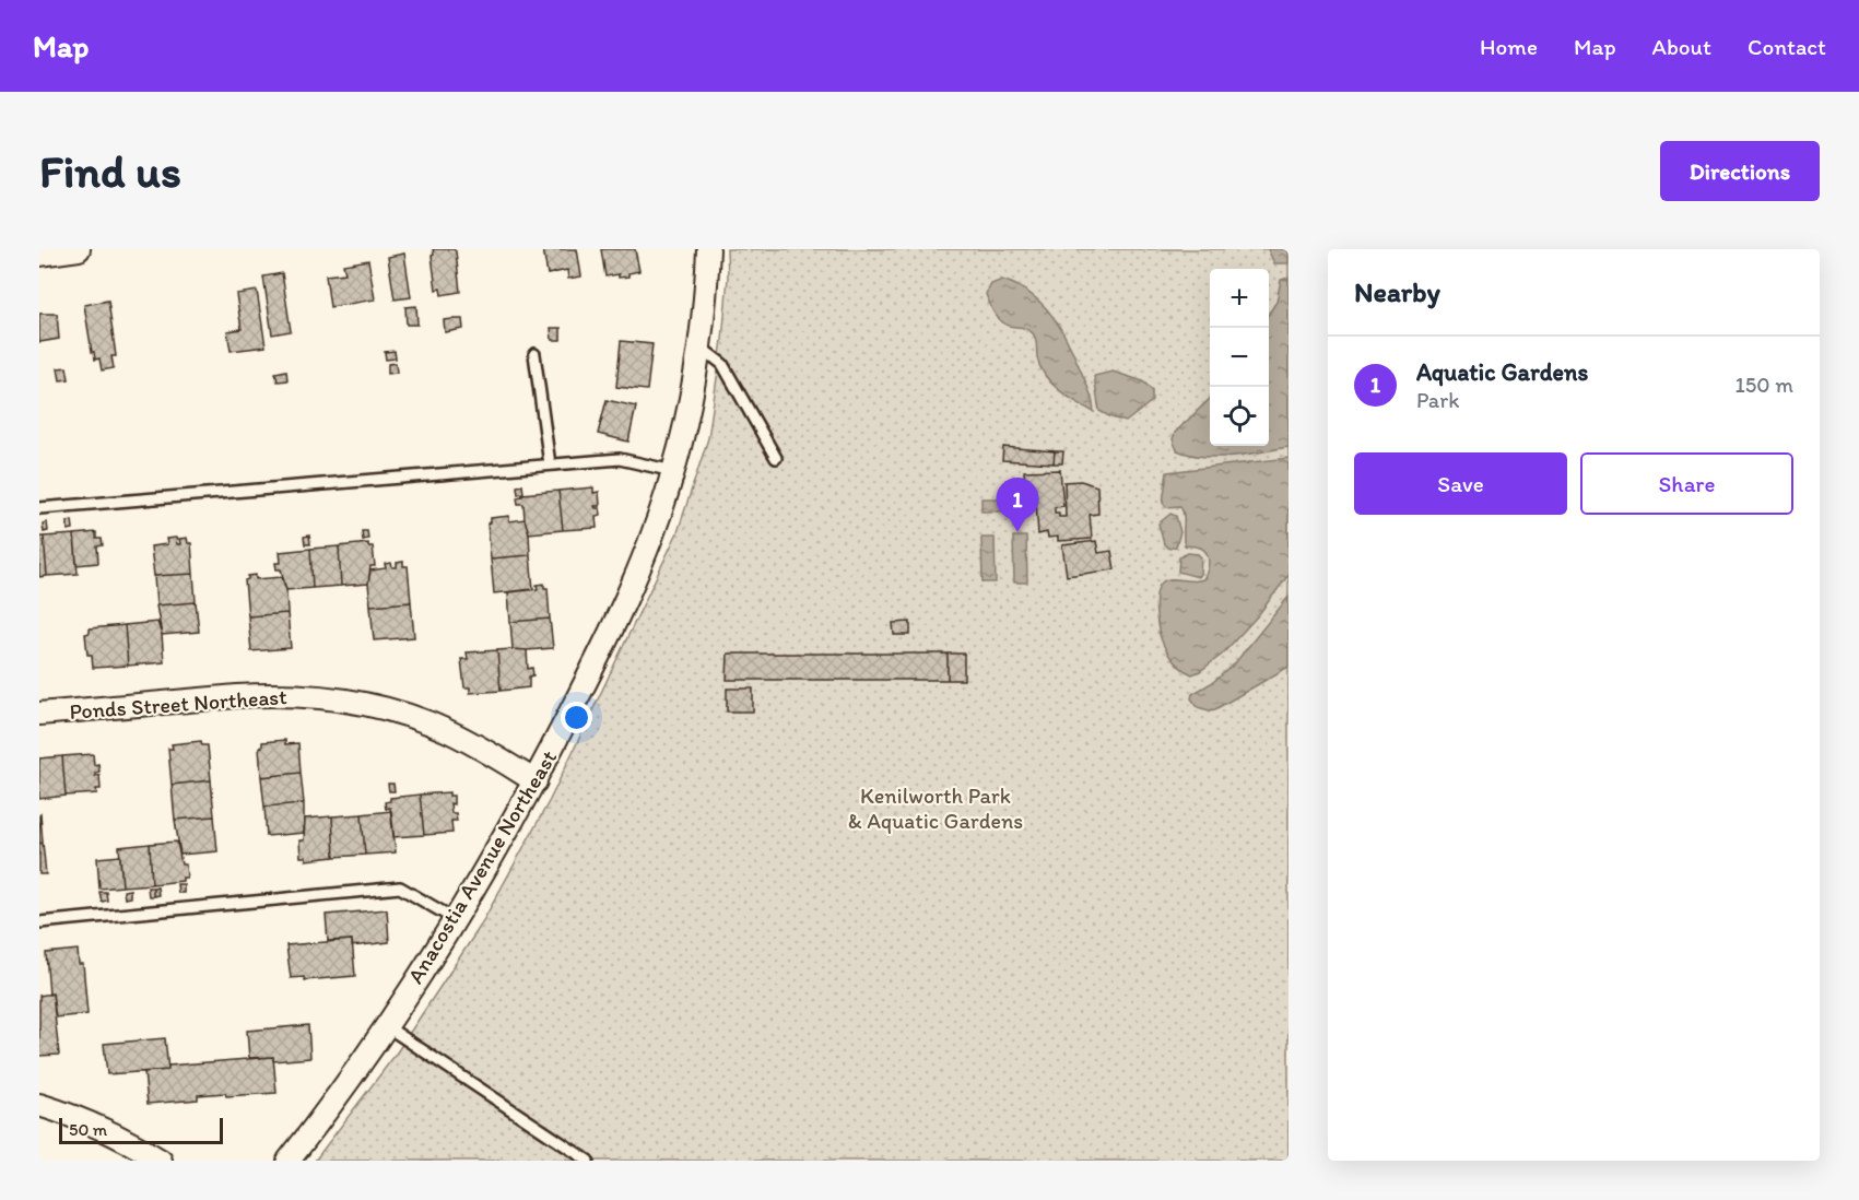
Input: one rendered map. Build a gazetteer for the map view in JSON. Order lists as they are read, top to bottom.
{
  "streets": {
    "street": ["Ponds Street Northeast", "Anacostia Avenue Northeast"]
  },
  "crossings": [
    ["Ponds Street Northeast", "Anacostia Avenue Northeast"]
  ],
  "parks": ["Kenilworth Park & Aquatic Gardens"],
  "scale_bar": "50 m",
  "page": {
    "header": "Map",
    "nav": [
      "Home",
      "Map",
      "About",
      "Contact"
    ],
    "buttons": [
      "Directions",
      ["Save", "Share"]
    ],
    "title": "Find us",
    "heading": "Nearby",
    "map_buttons": ["+", "−"],
    "list": [
      {
        "mark": "1",
        "name": "Aquatic Gardens",
        "note": "Park",
        "value": "150 m"
      }
    ],
    "pins": "1",
    "scale": "50 m"
  }
}
